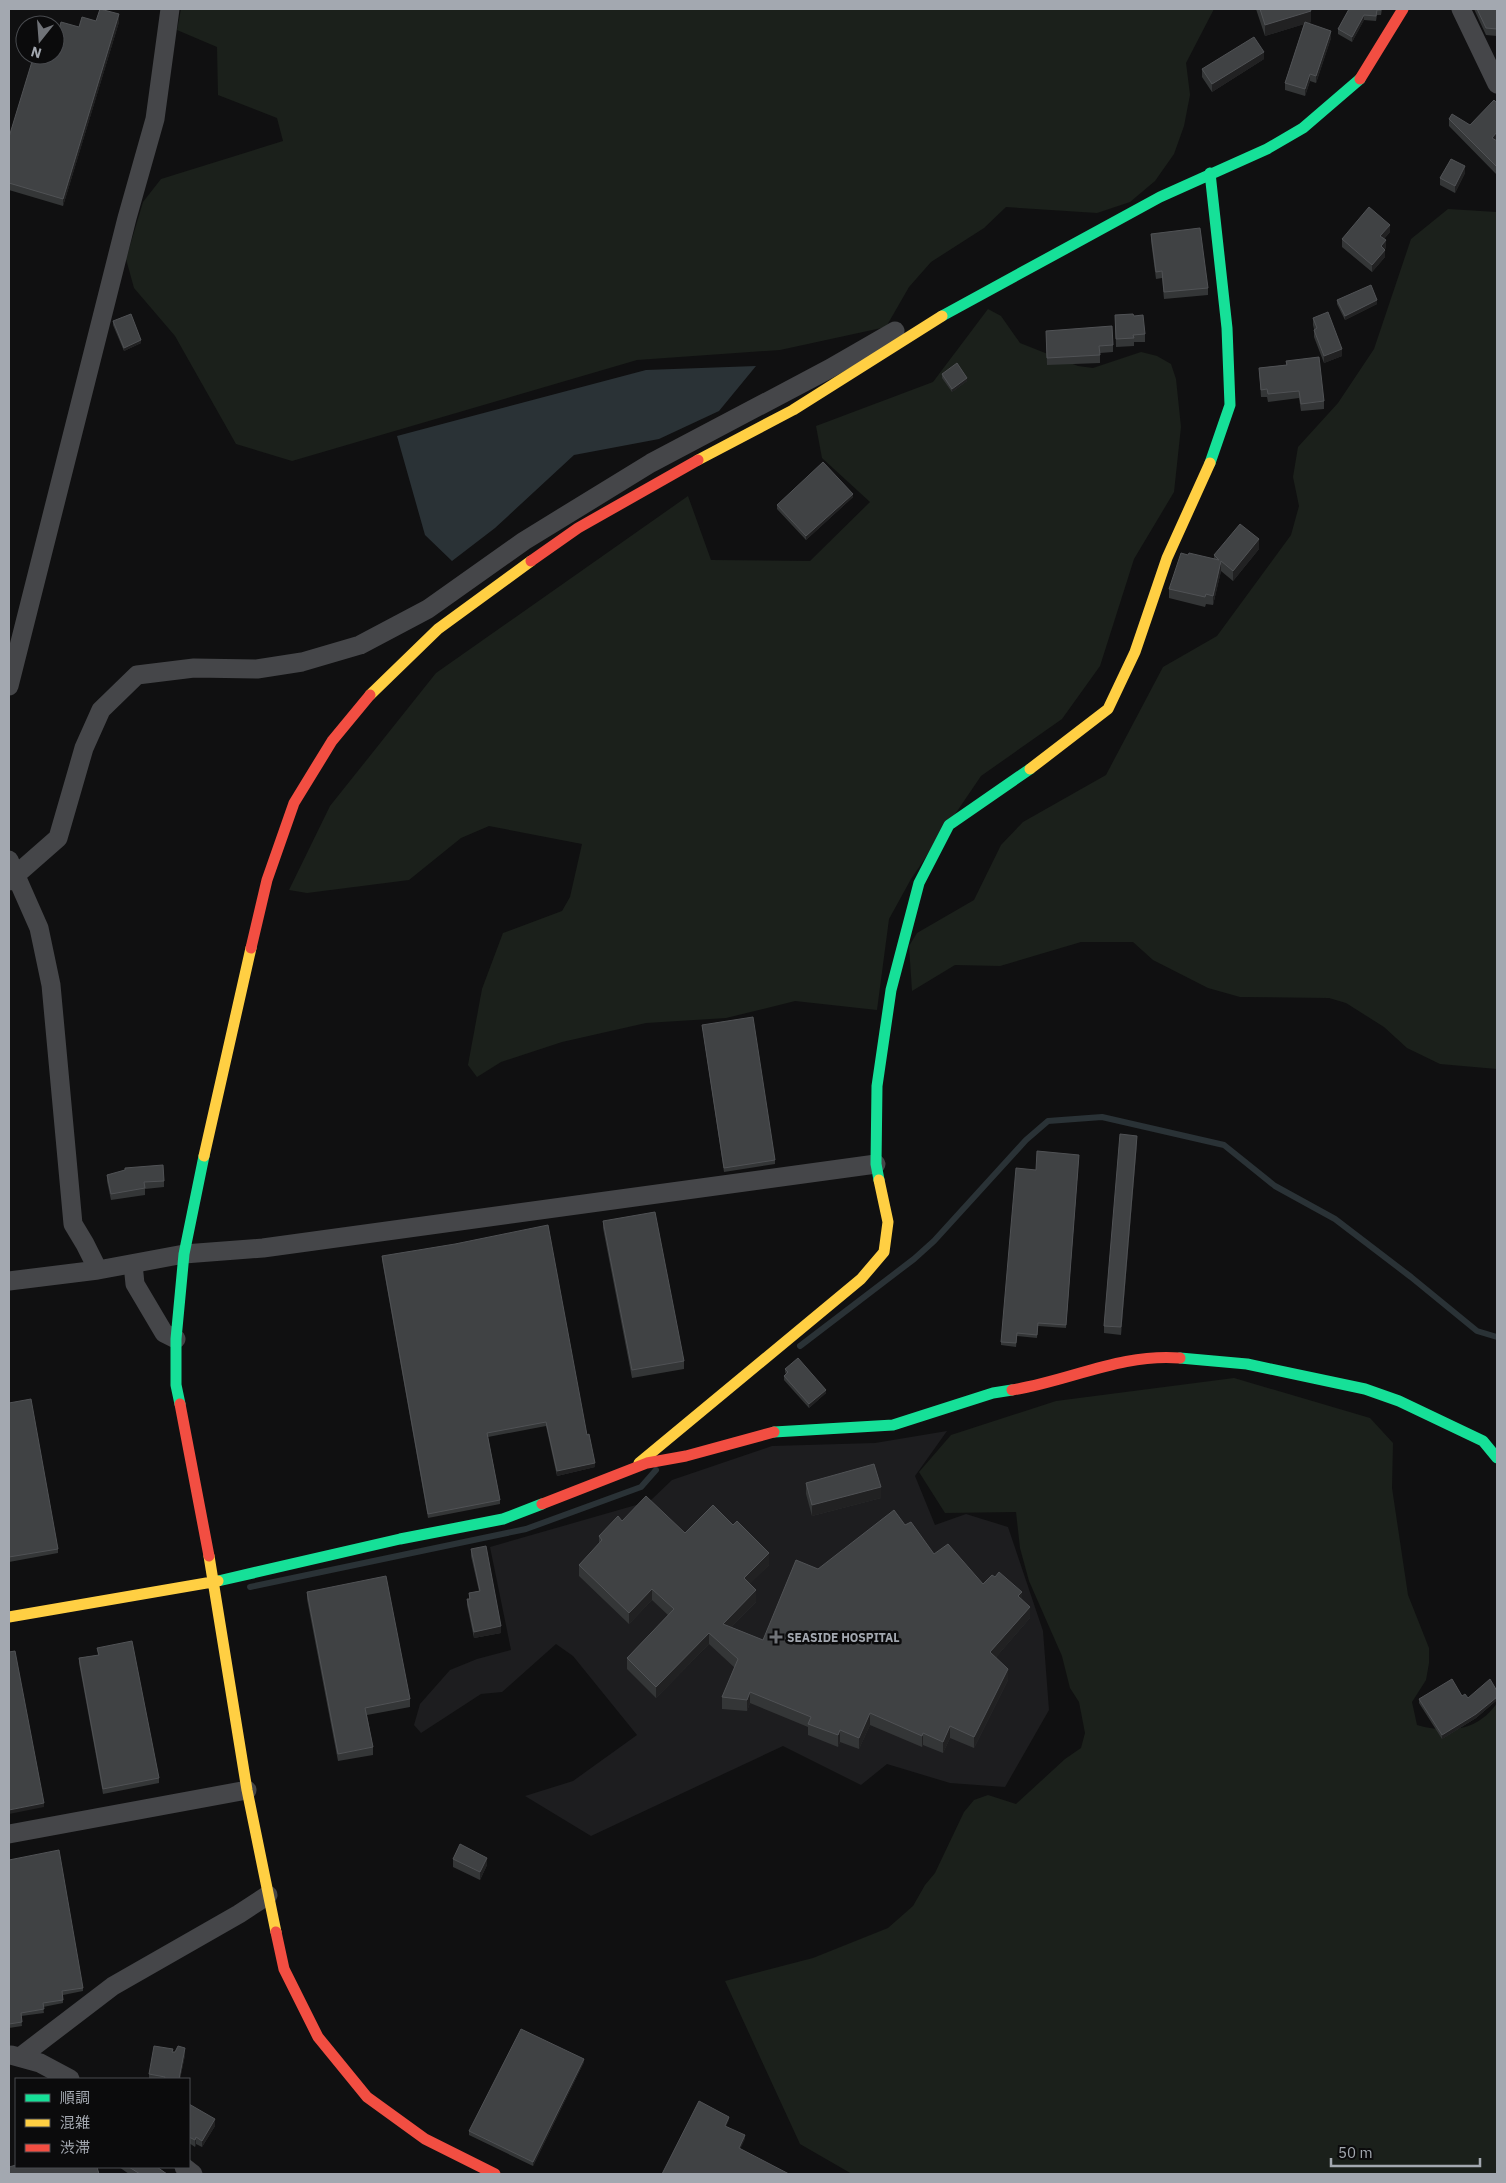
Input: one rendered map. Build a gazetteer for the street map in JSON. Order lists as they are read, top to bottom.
{
  "places": {
    "health": ["SEASIDE HOSPITAL"]
  },
  "legend": ["順調", "混雑", "渋滞"],
  "scale_bar": "50 m",
  "north": "bottom"
}
